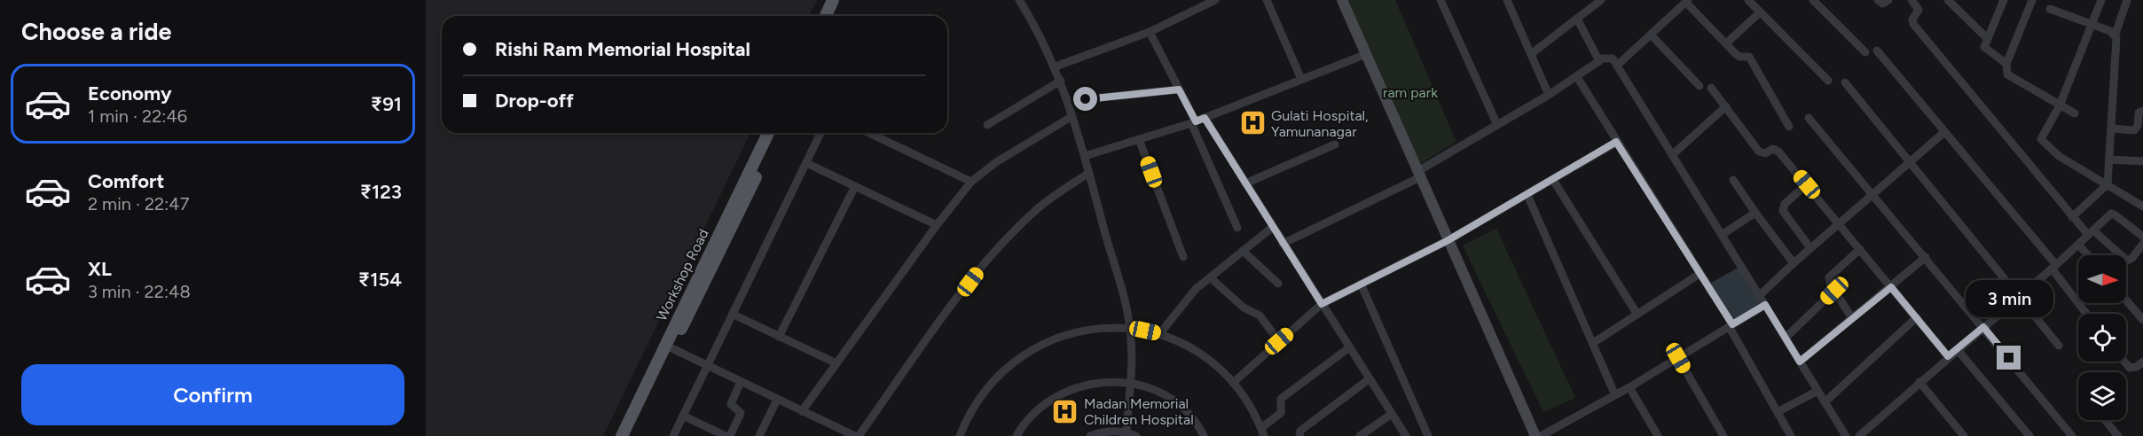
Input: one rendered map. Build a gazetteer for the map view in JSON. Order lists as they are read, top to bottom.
{
  "streets": {
    "main road": ["Workshop Road"]
  },
  "parks": ["ram park"],
  "places": {
    "hospital": ["Gulati Hospital, Yamunanagar", "Madan Memorial Children Hospital"]
  },
  "north": "right",
  "page": {
    "heading": "Choose a ride",
    "banner": ["Rishi Ram Memorial Hospital", "Drop-off"],
    "list": [
      {
        "name": "Economy",
        "note": "1 min · 22:46",
        "value": "₹91"
      },
      {
        "name": "Comfort",
        "note": "2 min · 22:47",
        "value": "₹123"
      },
      {
        "name": "XL",
        "note": "3 min · 22:48",
        "value": "₹154"
      }
    ],
    "bubble": "3 min",
    "buttons": "Confirm"
  }
}
